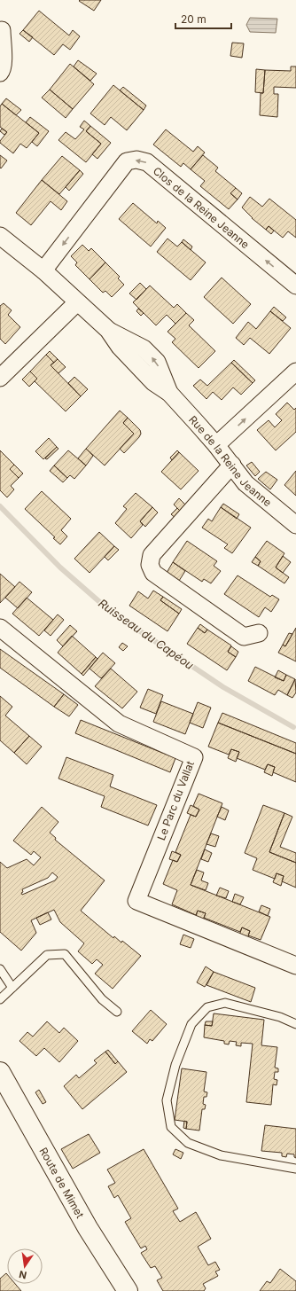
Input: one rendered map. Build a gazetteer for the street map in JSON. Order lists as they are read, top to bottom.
{
  "streets": {
    "street": [
      "Clos de la Reine Jeanne",
      "Rue de la Reine Jeanne",
      "Le Parc du Vallat",
      "Route de Mimet"
    ]
  },
  "crossings": [
    ["Clos de la Reine Jeanne", "Rue de la Reine Jeanne"]
  ],
  "water": ["Ruisseau du Capéou"],
  "scale_bar": "20 m",
  "north": "bottom"
}
